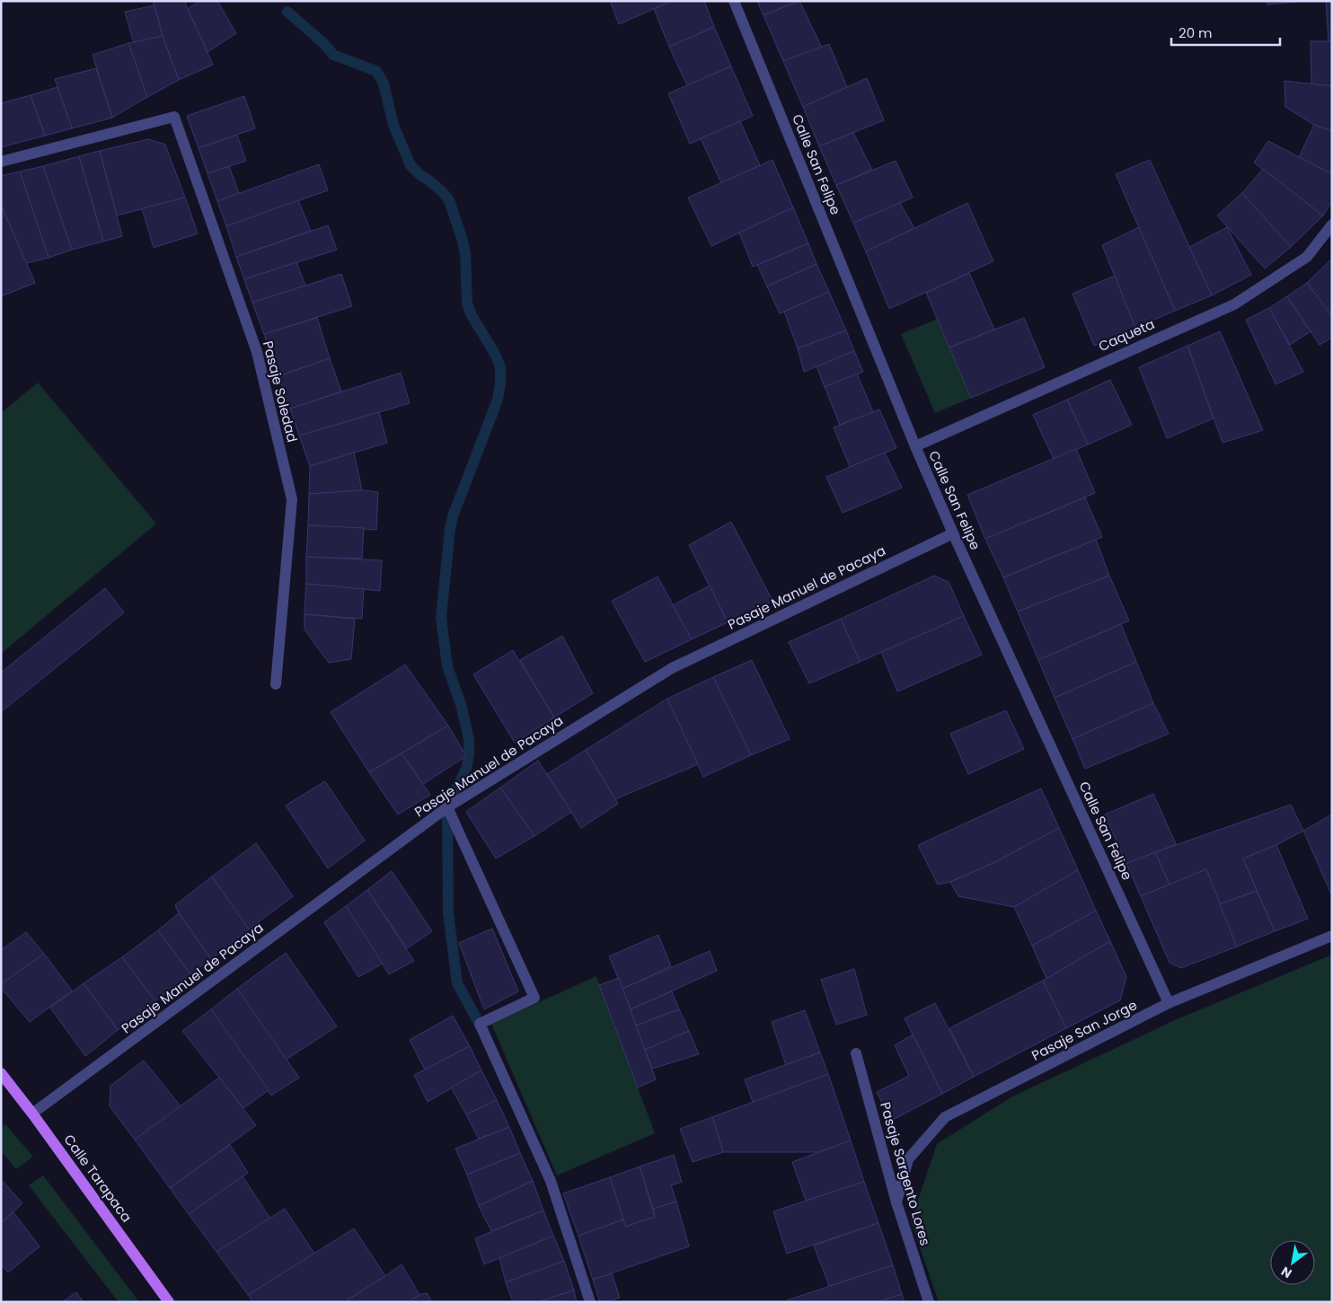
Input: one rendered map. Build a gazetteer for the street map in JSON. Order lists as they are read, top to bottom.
{
  "streets": {
    "main road": ["Calle Tarapaca"],
    "street": [
      "Calle San Felipe",
      "Caqueta",
      "Pasaje Soledad",
      "Pasaje Manuel de Pacaya",
      "Pasaje San Jorge",
      "Pasaje Sargento Lores"
    ]
  },
  "crossings": [
    ["Calle San Felipe", "Caqueta"],
    ["Calle San Felipe", "Pasaje Manuel de Pacaya"],
    ["Calle San Felipe", "Pasaje San Jorge"],
    ["Pasaje Manuel de Pacaya", "Calle Tarapaca"],
    ["Pasaje San Jorge", "Pasaje Sargento Lores"]
  ],
  "scale_bar": "20 m",
  "north": "bottom left"
}
